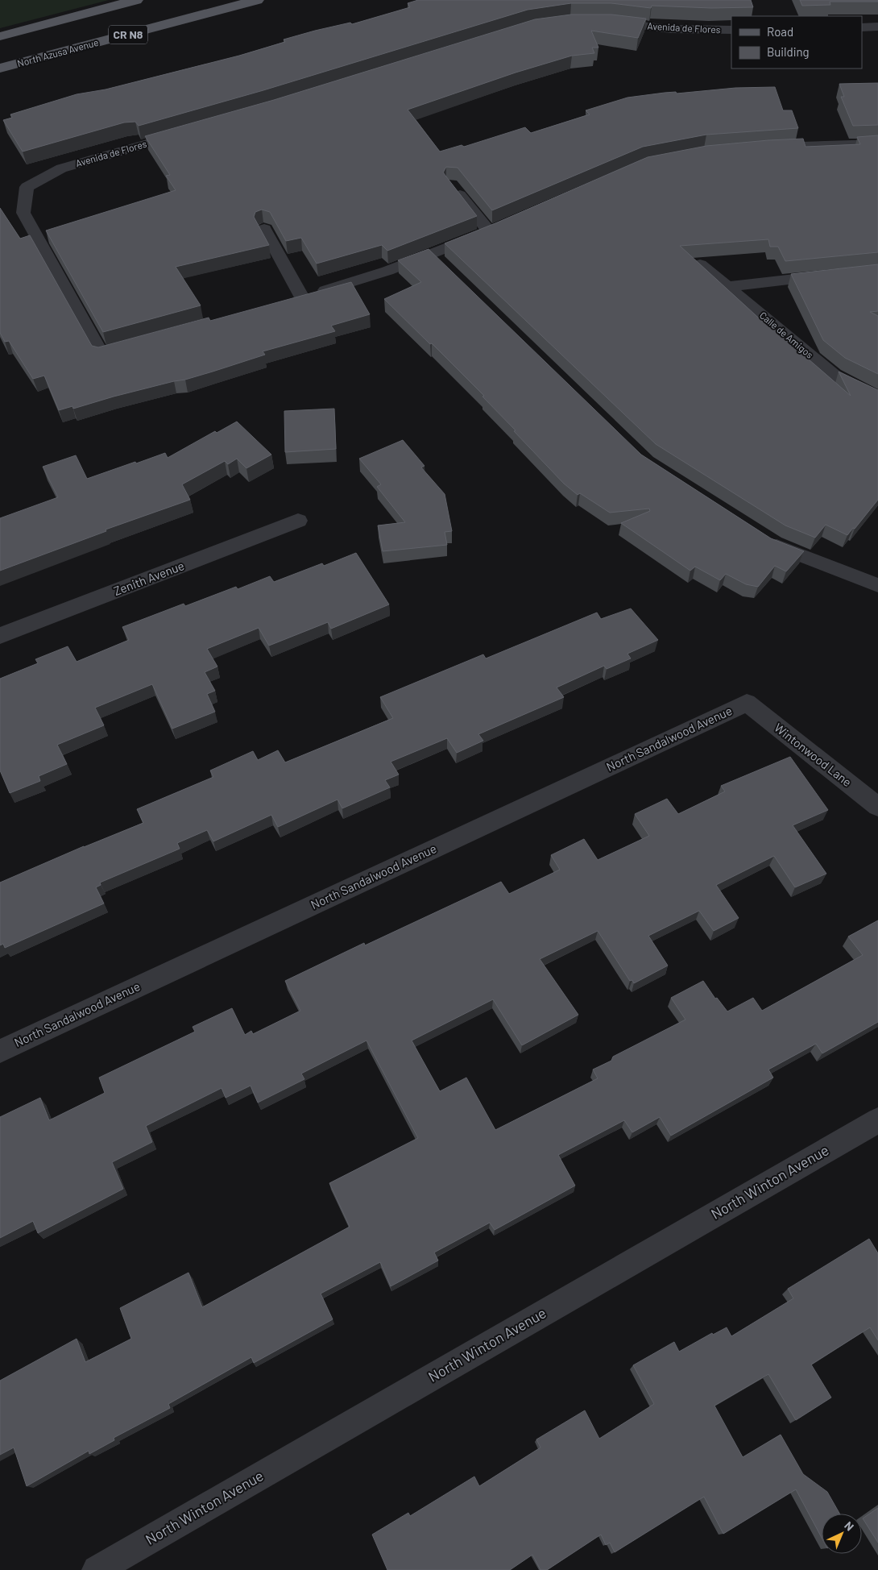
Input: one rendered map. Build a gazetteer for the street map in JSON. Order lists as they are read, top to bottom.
{
  "streets": {
    "main road": ["CR N8", "North Azusa Avenue"],
    "street": [
      "Zenith Avenue",
      "North Sandalwood Avenue",
      "Wintonwood Lane",
      "North Winton Avenue"
    ],
    "lane": ["Avenida de Flores", "Calle de Amigos"]
  },
  "crossings": [
    ["North Sandalwood Avenue", "Wintonwood Lane"]
  ],
  "legend": ["Road", "Building"],
  "north": "top right"
}
